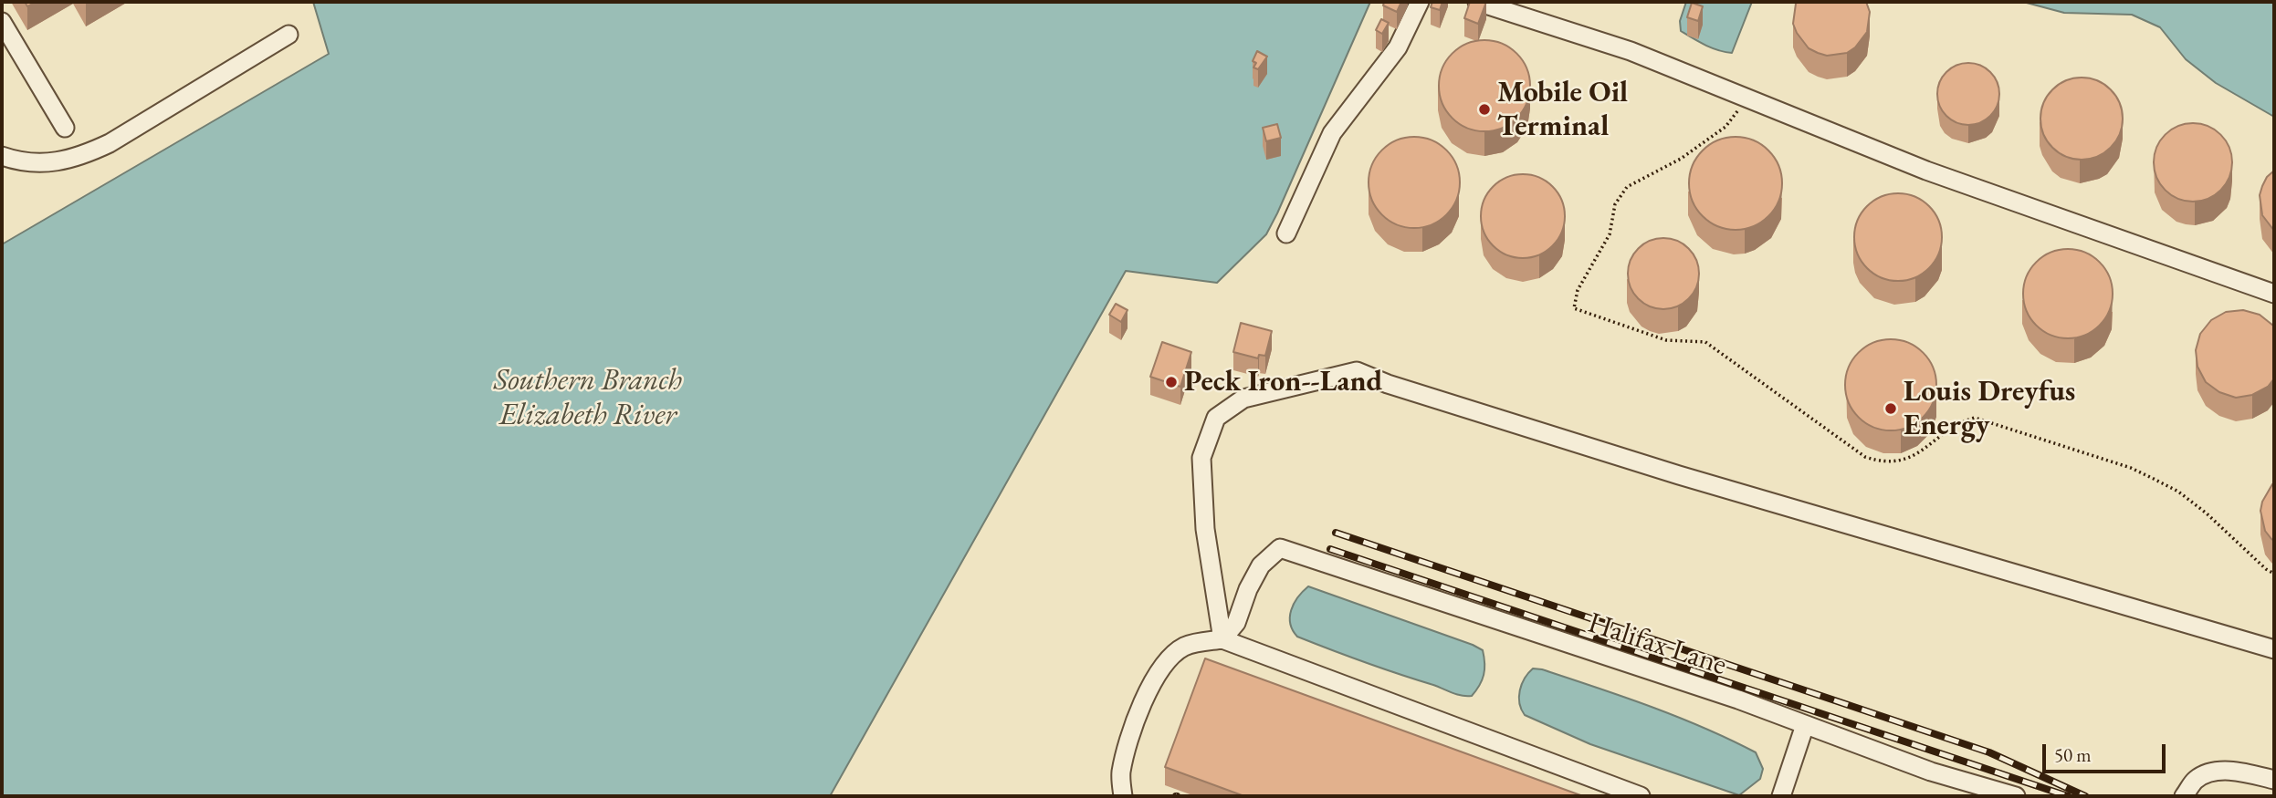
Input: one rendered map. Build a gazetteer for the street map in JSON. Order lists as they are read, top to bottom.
{
  "streets": {
    "street": ["Halifax Lane"]
  },
  "water": ["Southern Branch Elizabeth River"],
  "places": ["Mobile Oil Terminal", "Peck Iron--Land", "Louis Dreyfus Energy"],
  "scale_bar": "50 m"
}
